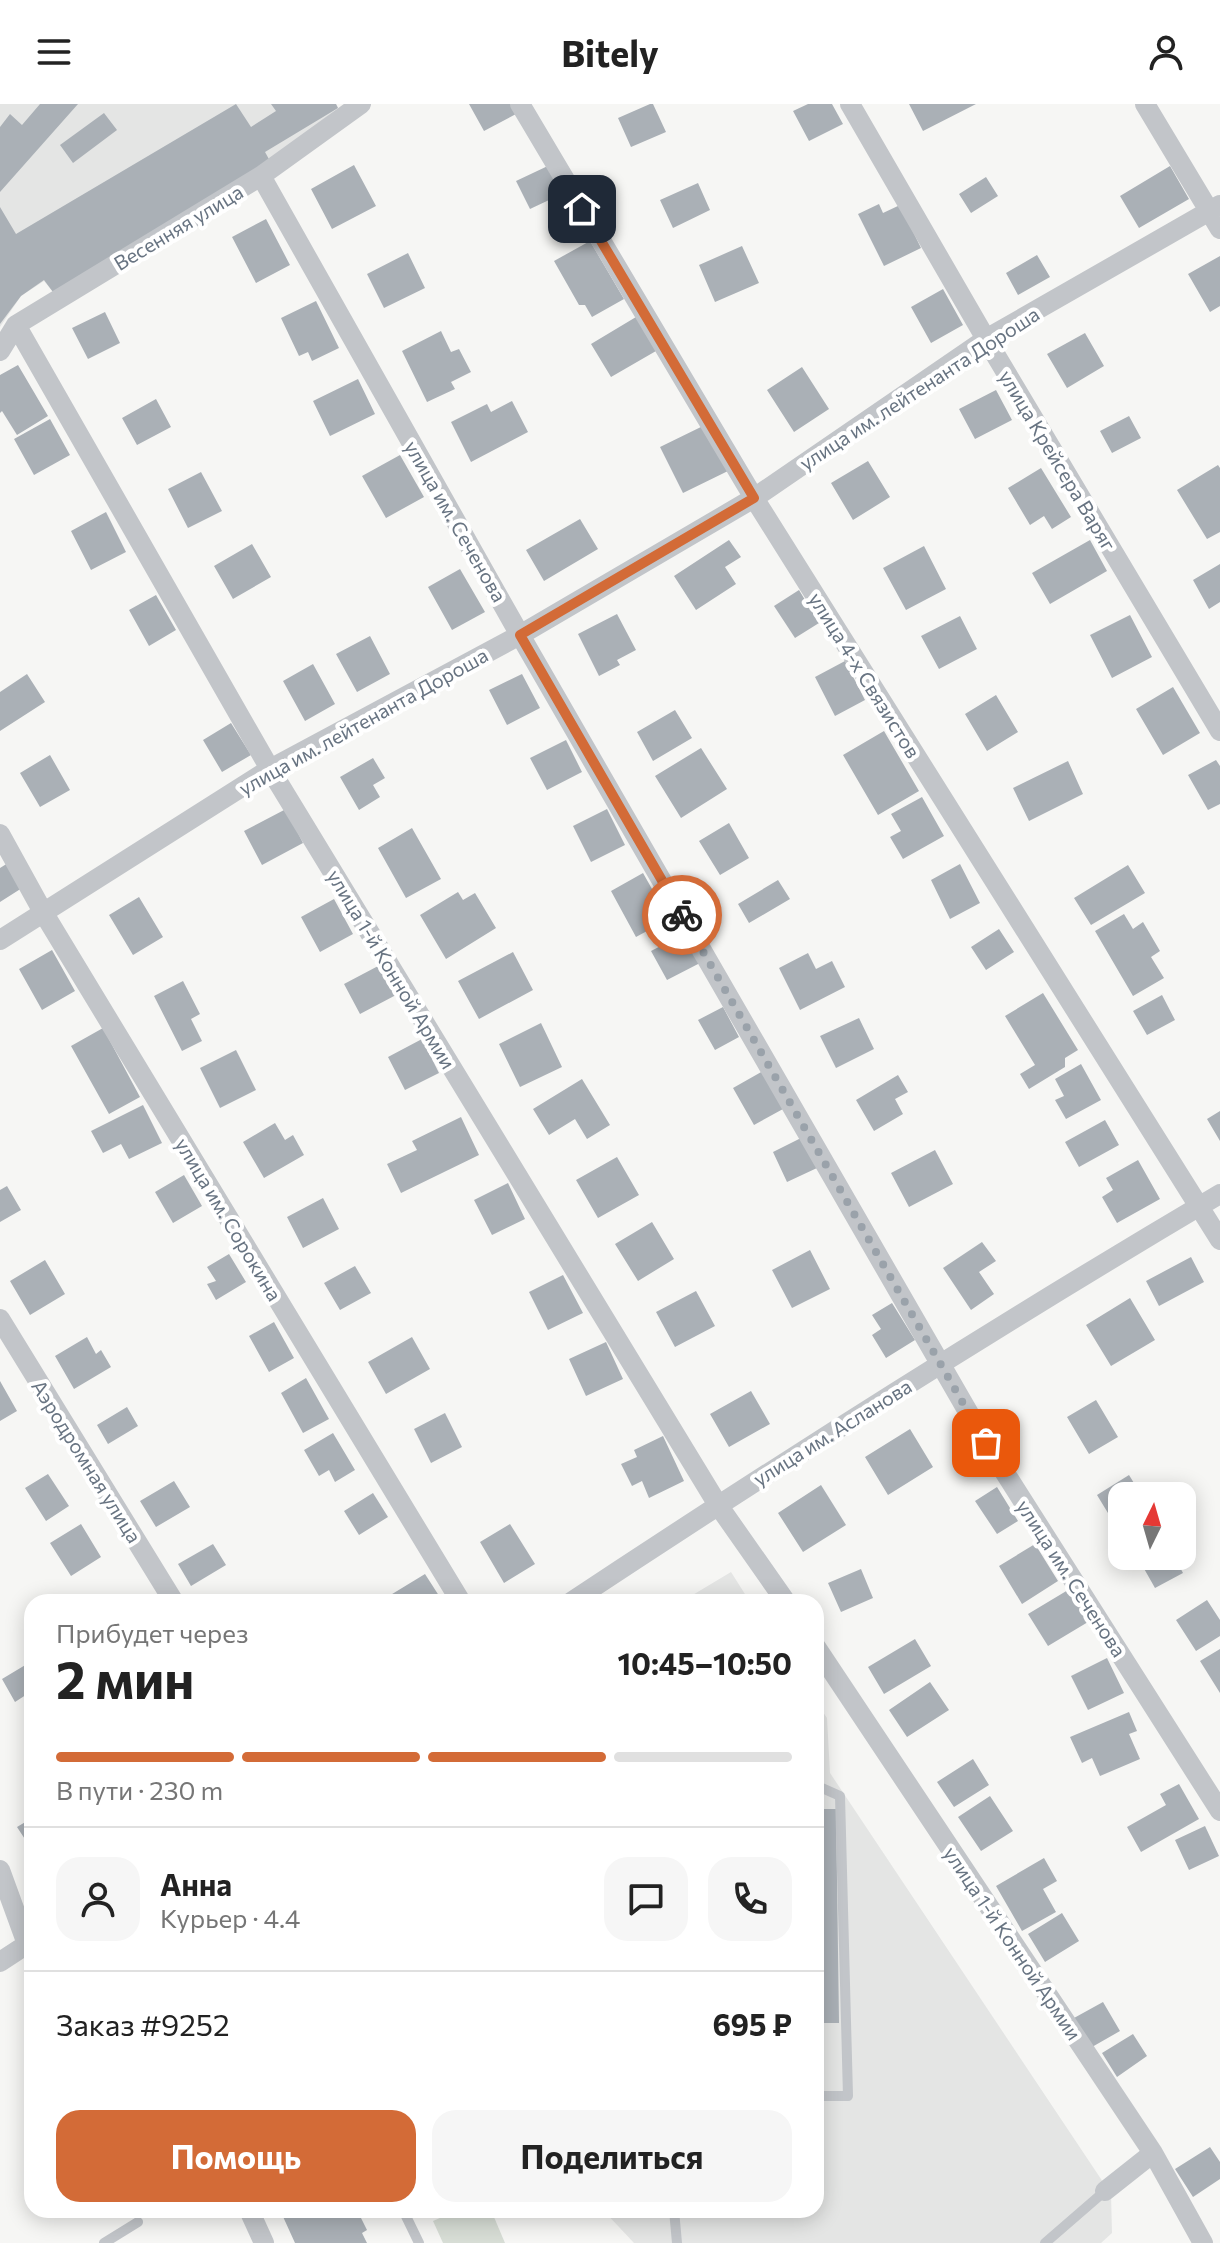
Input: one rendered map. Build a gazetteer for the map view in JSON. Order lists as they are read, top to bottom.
{
  "streets": {
    "street": [
      "Весенняя улица",
      "улица им. лейтенанта Дороша",
      "улица Крейсера Варяг",
      "улица им. Сеченова",
      "улица 4-х Связистов",
      "улица 1-й Конной Армии",
      "улица им. Сорокина",
      "улица им. Асланова",
      "Аэродромная улица"
    ]
  },
  "crossings": [
    ["Весенняя улица", "улица им. Сеченова"],
    ["Весенняя улица", "улица 1-й Конной Армии"],
    ["улица им. лейтенанта Дороша", "улица Крейсера Варяг"],
    ["улица им. лейтенанта Дороша", "улица им. Сеченова"],
    ["улица им. лейтенанта Дороша", "улица 4-х Связистов"],
    ["улица им. лейтенанта Дороша", "улица 1-й Конной Армии"],
    ["улица им. лейтенанта Дороша", "улица им. Сорокина"],
    ["улица им. Сеченова", "улица им. Асланова"],
    ["улица 4-х Связистов", "улица им. Асланова"],
    ["улица 1-й Конной Армии", "улица им. Асланова"]
  ],
  "north": "top",
  "page": {
    "header": "Bitely",
    "heading": ["2 мин", "Прибудет через", "10:45–10:50"],
    "panel": [
      "Анна",
      "Курьер · 4.4",
      "Заказ #9252",
      "695 ₽"
    ],
    "bar": "В пути · 230 m",
    "buttons": ["Помощь", "Поделиться"]
  }
}
